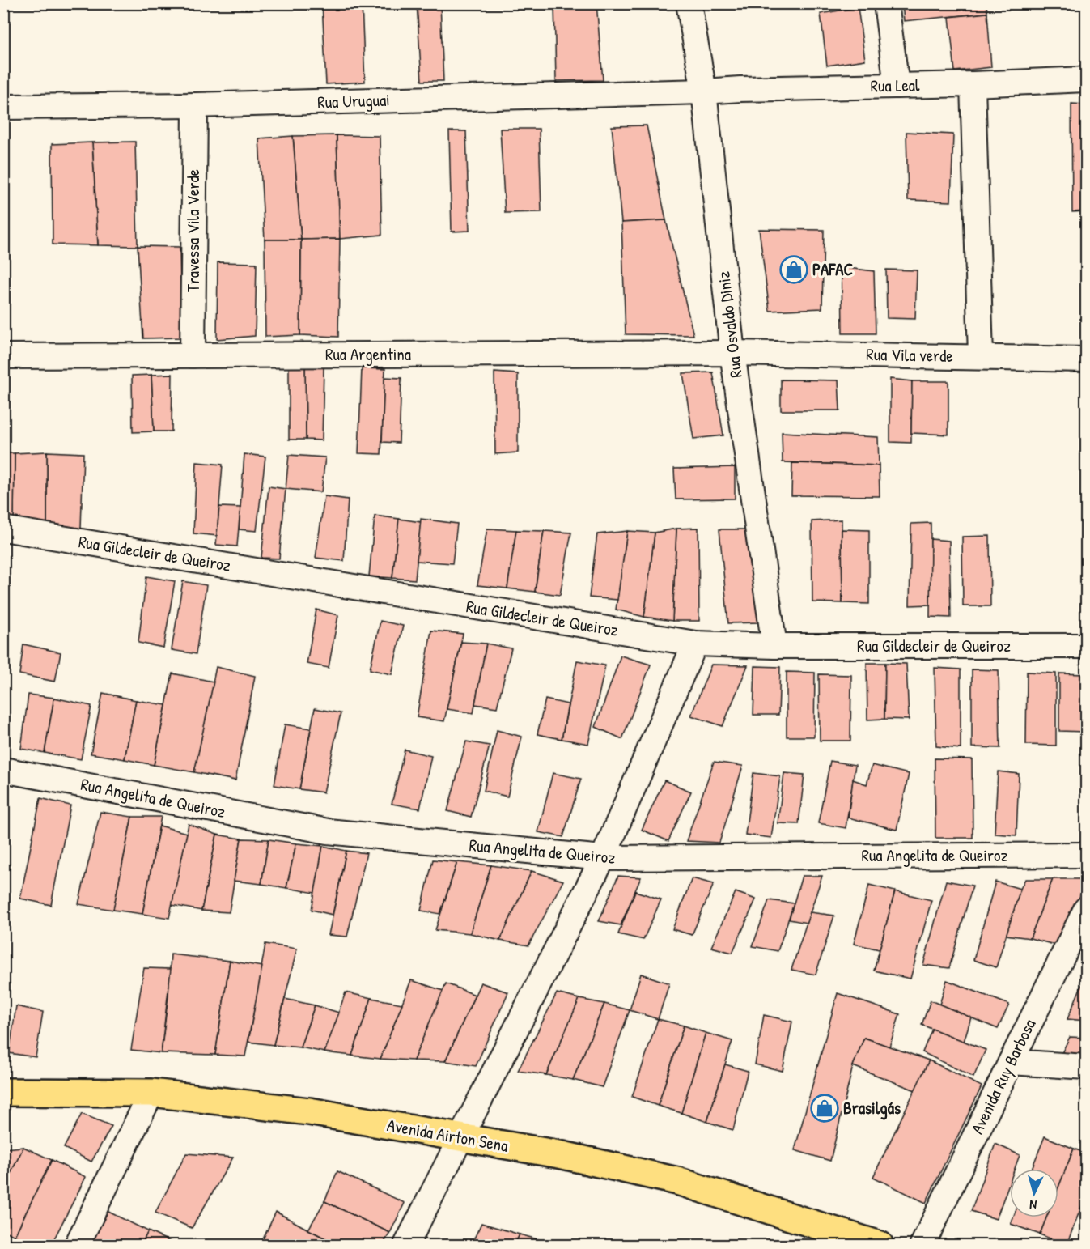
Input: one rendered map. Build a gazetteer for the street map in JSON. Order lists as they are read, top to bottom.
{
  "streets": {
    "main road": ["Avenida Airton Sena"],
    "street": [
      "Rua Leal",
      "Rua Uruguai",
      "Travessa Vila Verde",
      "Rua Osvaldo Diniz",
      "Rua Argentina",
      "Rua Vila verde",
      "Rua Gildecleir de Queiroz",
      "Rua Angelita de Queiroz",
      "Avenida Ruy Barbosa"
    ]
  },
  "crossings": [
    ["Rua Leal", "Rua Uruguai"],
    ["Rua Leal", "Rua Osvaldo Diniz"],
    ["Rua Uruguai", "Travessa Vila Verde"],
    ["Rua Uruguai", "Rua Osvaldo Diniz"],
    ["Travessa Vila Verde", "Rua Argentina"],
    ["Rua Osvaldo Diniz", "Rua Argentina"],
    ["Rua Osvaldo Diniz", "Rua Vila verde"],
    ["Rua Osvaldo Diniz", "Rua Gildecleir de Queiroz"],
    ["Rua Argentina", "Rua Vila verde"]
  ],
  "places": {
    "shop": ["PAFAC", "Brasilgás"]
  },
  "north": "bottom"
}
